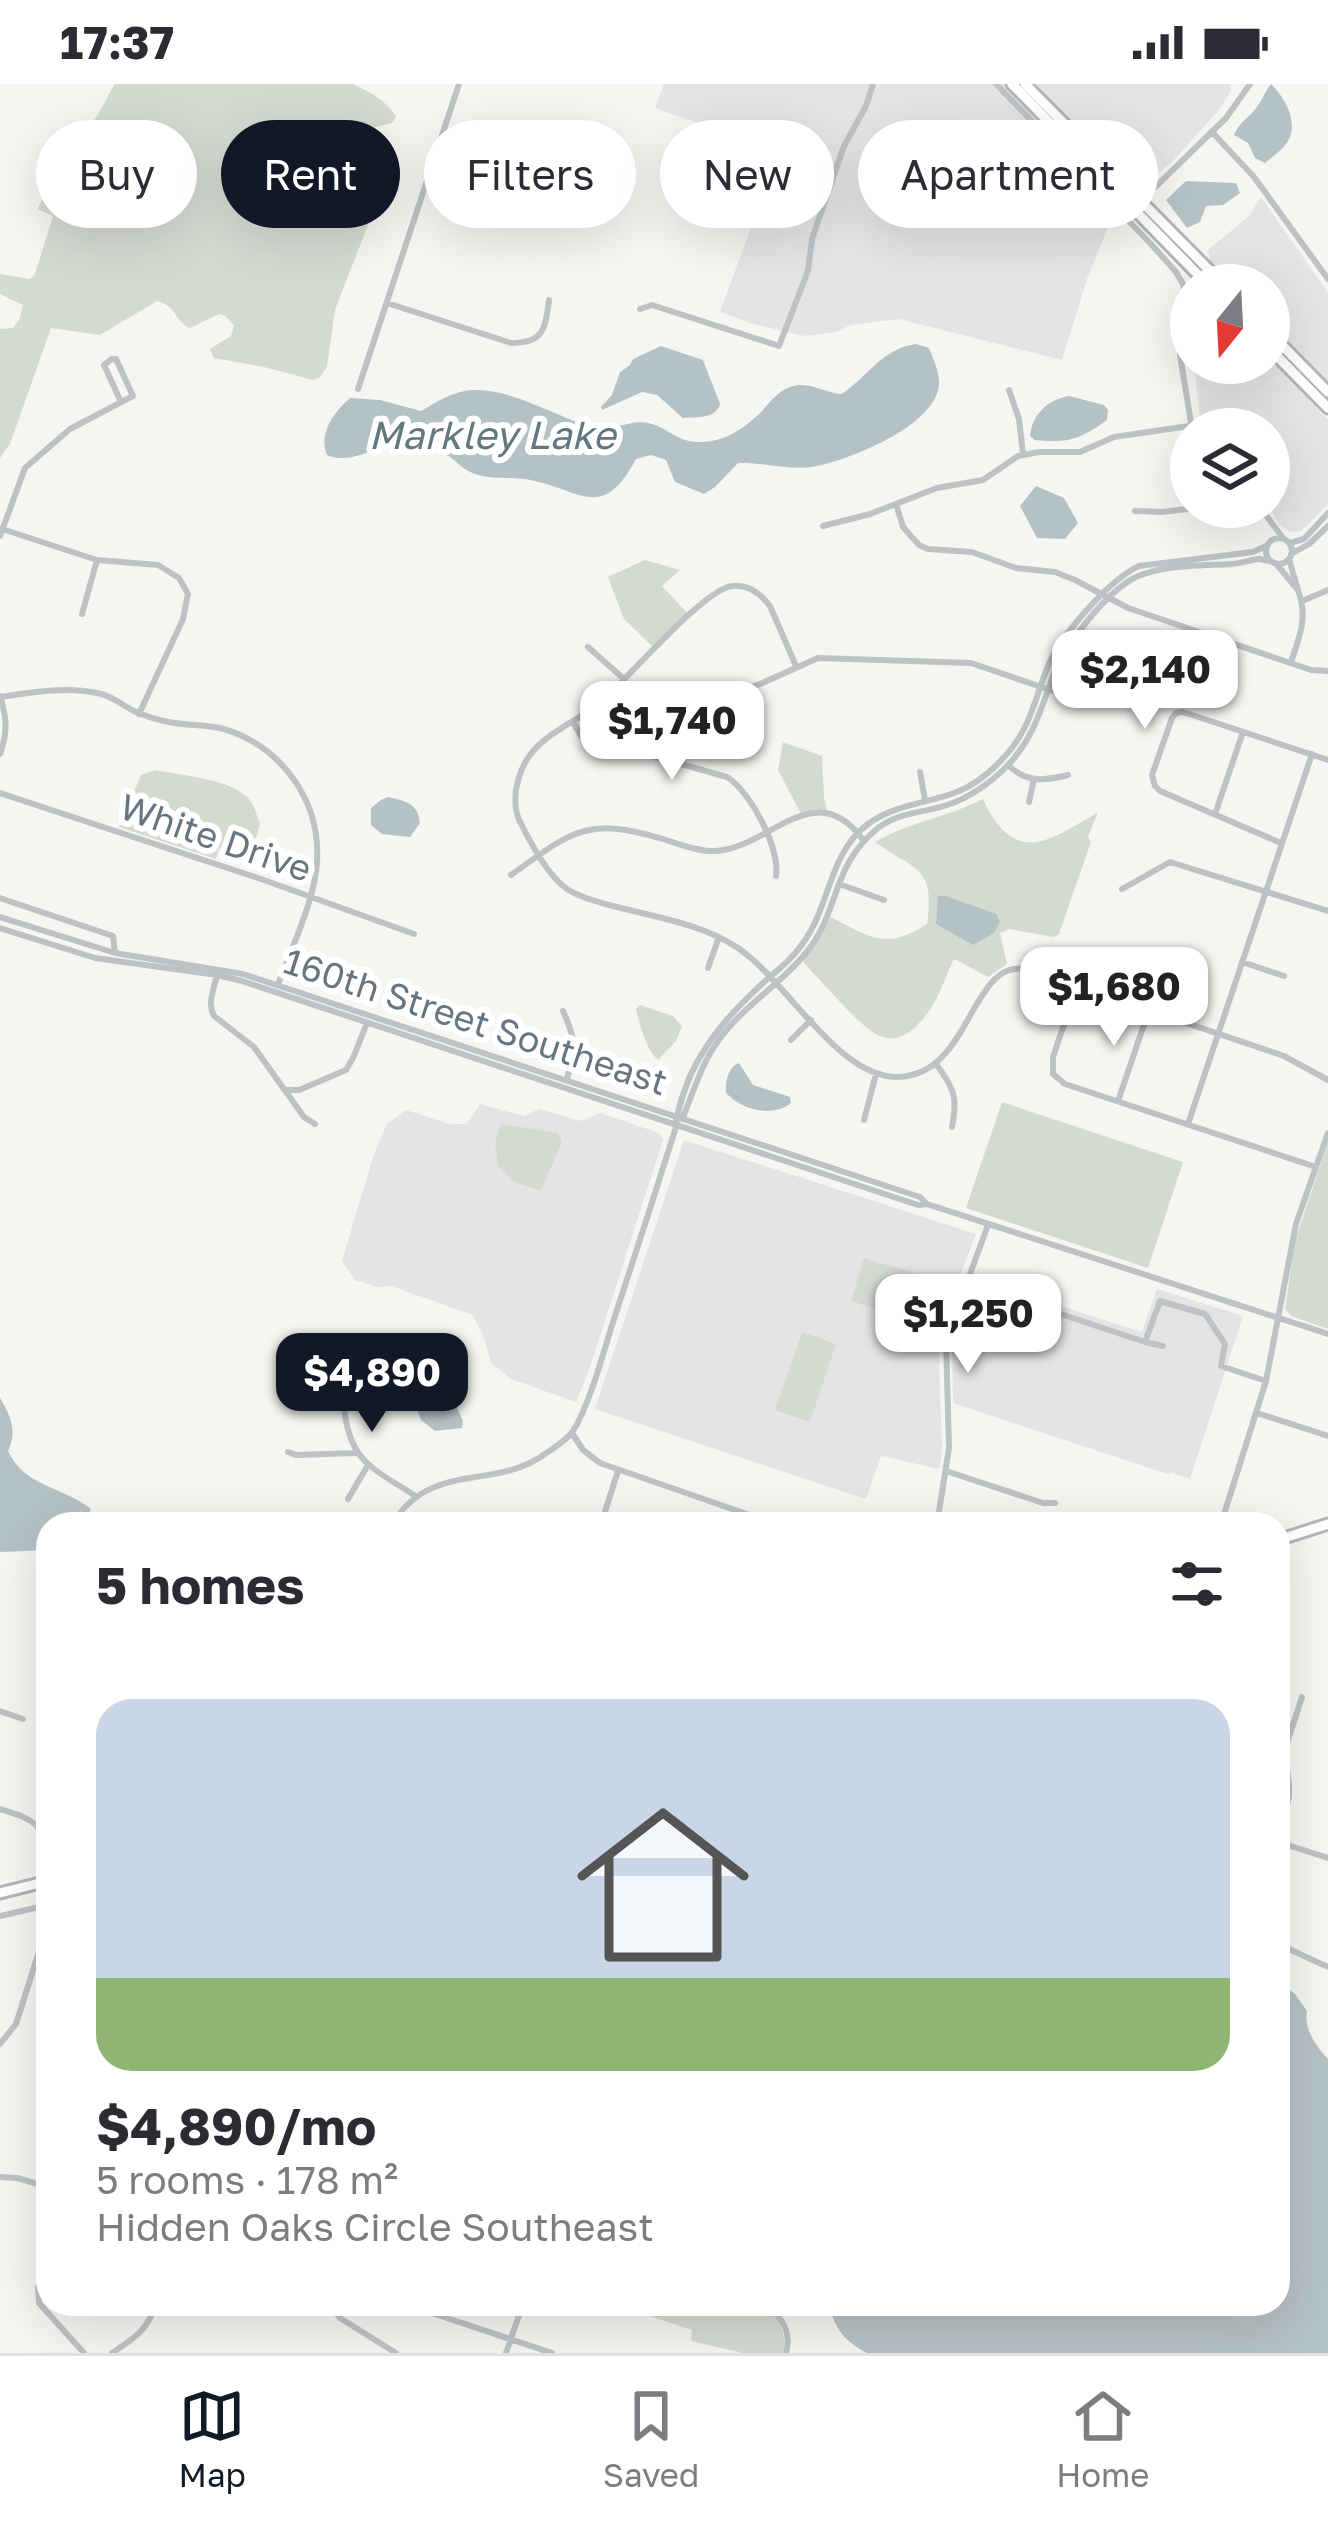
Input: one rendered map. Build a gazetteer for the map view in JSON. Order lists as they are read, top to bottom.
{
  "streets": {
    "street": ["White Drive", "160th Street Southeast"]
  },
  "water": ["Markley Lake"],
  "north": "bottom",
  "page": {
    "status": "17:37",
    "chip": [
      "Buy",
      "Rent",
      "Filters",
      "New",
      "Apartment"
    ],
    "price": [
      "$2,140",
      "$1,740",
      "$1,680",
      "$1,250",
      "$4,890"
    ],
    "heading": "5 homes",
    "list": [
      {
        "name": "$4,890/mo",
        "note": "5 rooms · 178 m² · Hidden Oaks Circle Southeast"
      }
    ],
    "tabs": ["Map", "Saved", "Home"]
  }
}
